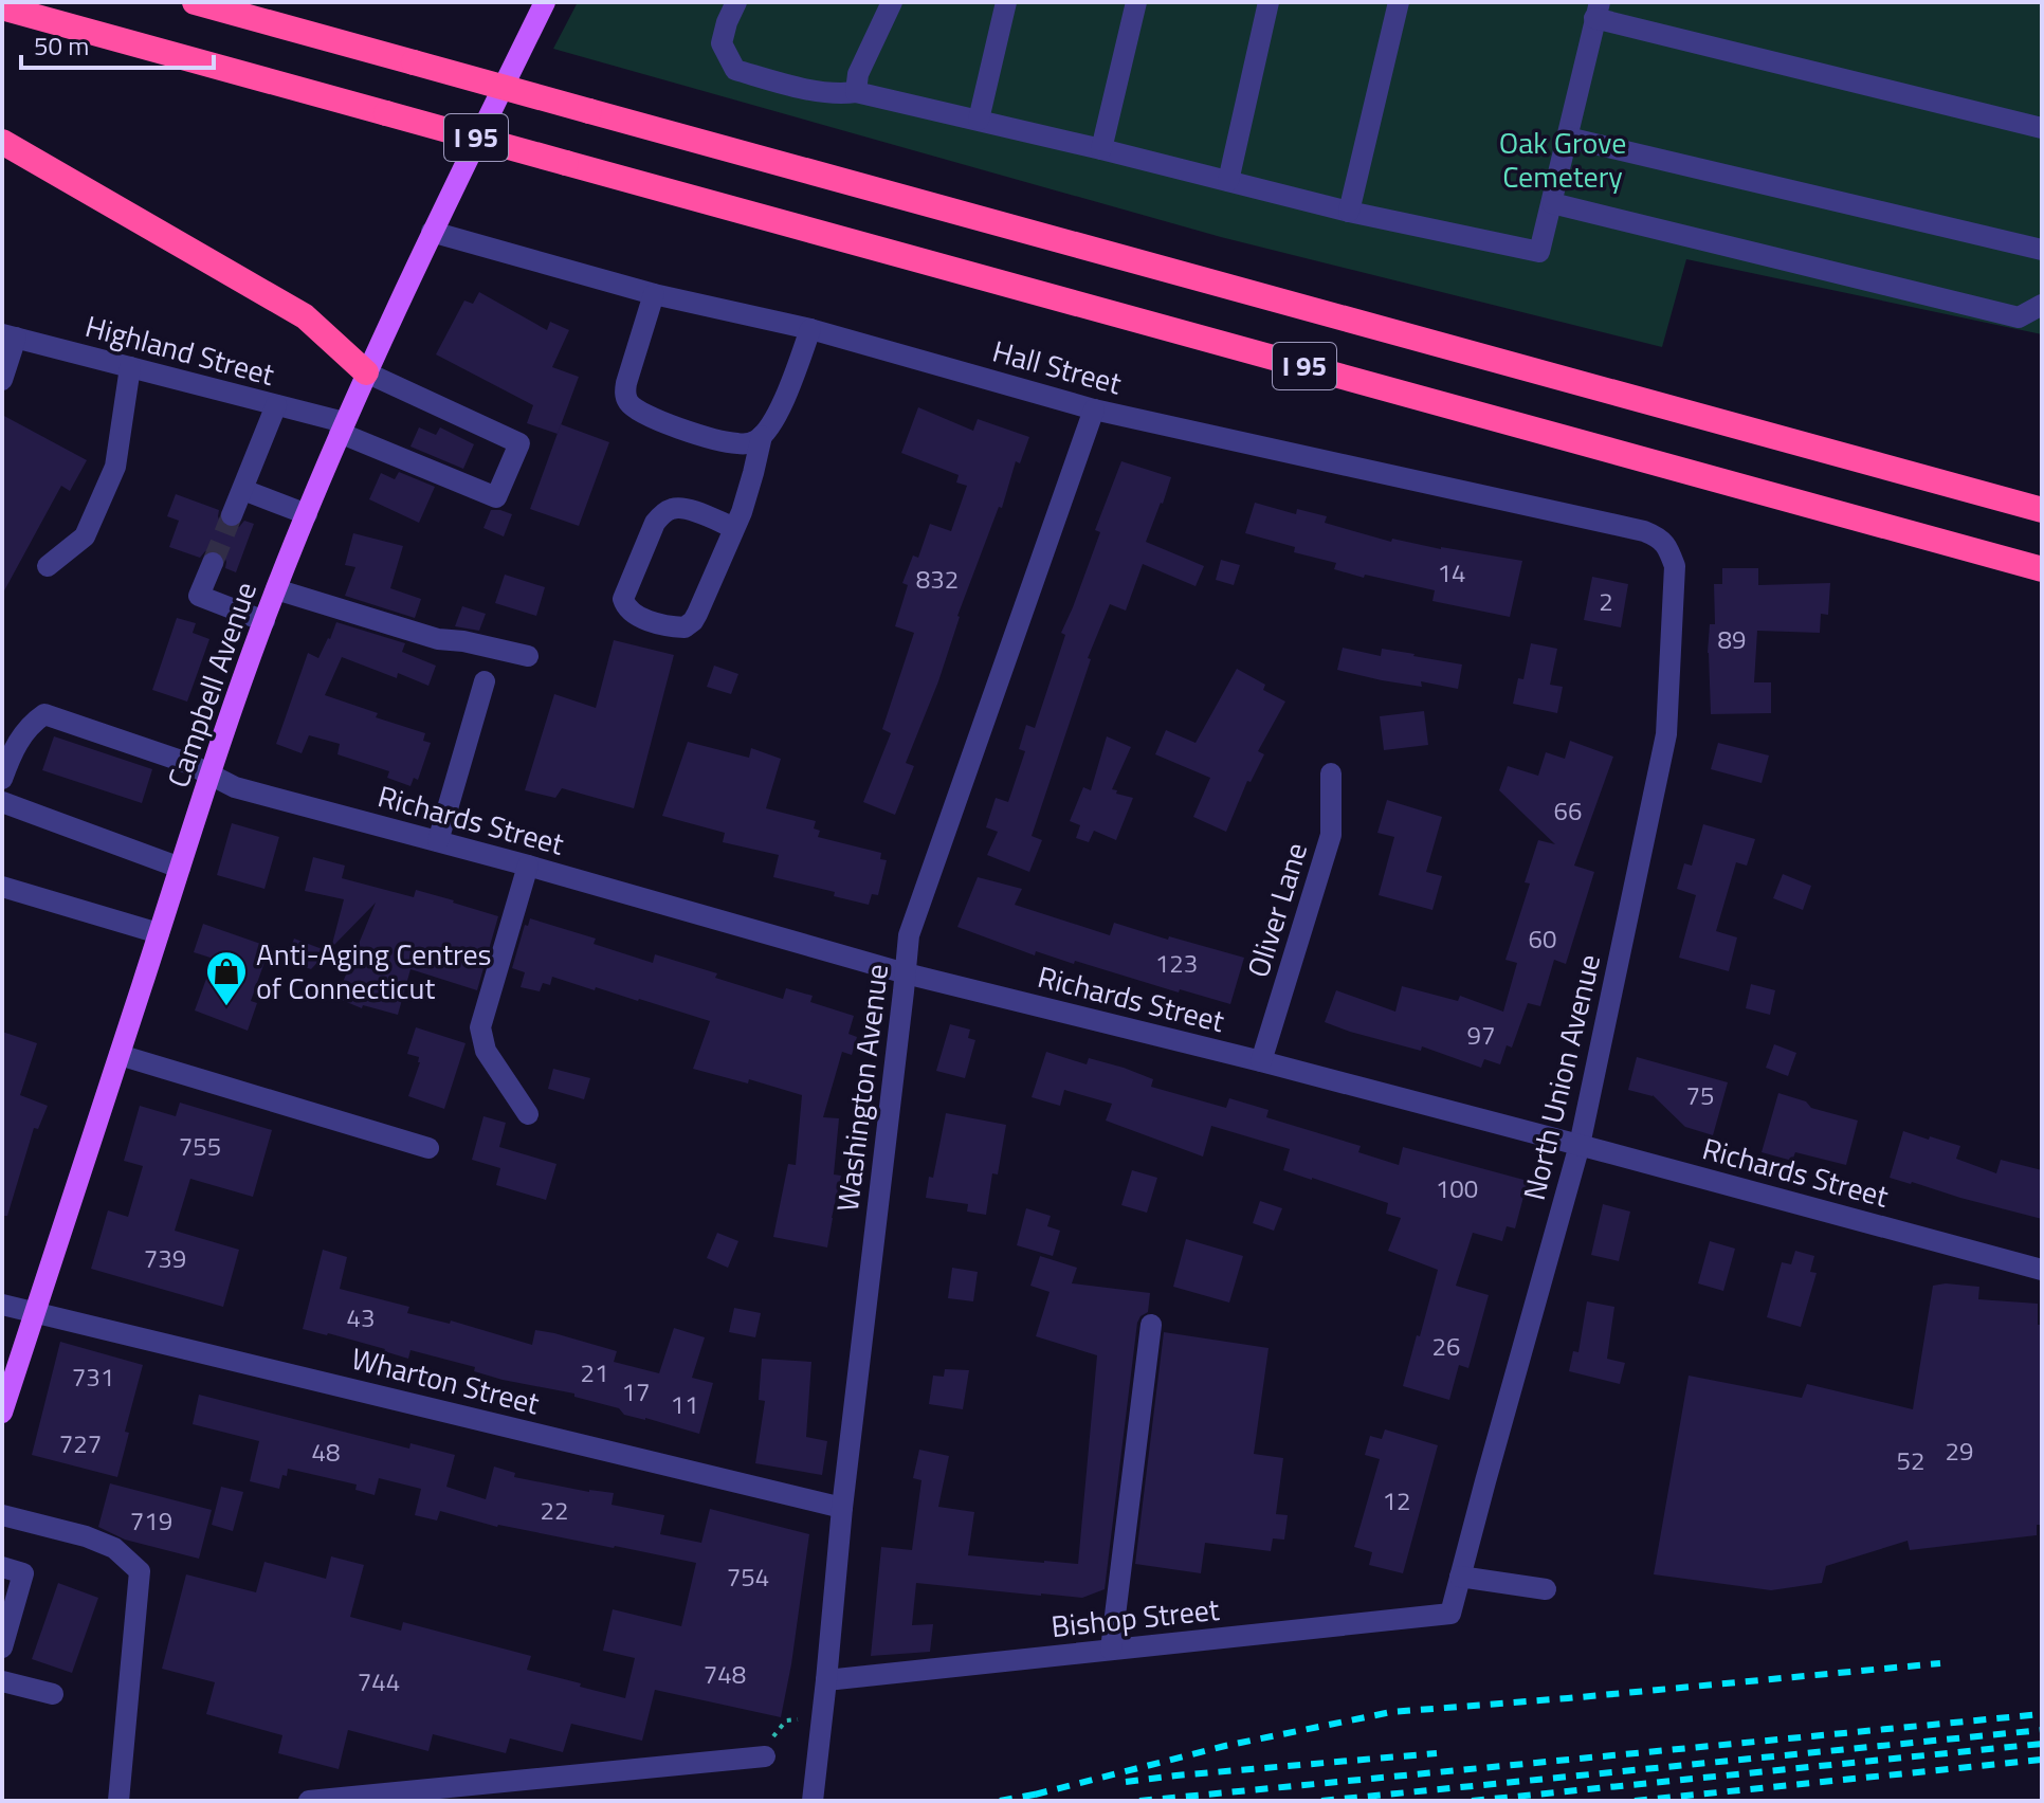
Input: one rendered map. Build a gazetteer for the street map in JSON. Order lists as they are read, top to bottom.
{
  "streets": {
    "highway": ["I 95"],
    "main road": ["Campbell Avenue"],
    "street": [
      "Highland Street",
      "Hall Street",
      "Richards Street",
      "Oliver Lane",
      "North Union Avenue",
      "Washington Avenue",
      "Wharton Street",
      "Bishop Street"
    ]
  },
  "crossings": [
    ["Highland Street", "Campbell Avenue"],
    ["Hall Street", "Campbell Avenue"],
    ["Hall Street", "North Union Avenue"],
    ["Hall Street", "Washington Avenue"],
    ["Campbell Avenue", "Richards Street"],
    ["Campbell Avenue", "Wharton Street"],
    ["Richards Street", "Oliver Lane"],
    ["Richards Street", "North Union Avenue"],
    ["Richards Street", "Washington Avenue"],
    ["North Union Avenue", "Bishop Street"],
    ["Washington Avenue", "Wharton Street"],
    ["Washington Avenue", "Bishop Street"]
  ],
  "parks": ["Oak Grove Cemetery"],
  "places": {
    "shop": ["Anti-Aging Centres of Connecticut"]
  },
  "house_numbers": [
    "14",
    "832",
    "2",
    "89",
    "66",
    "60",
    "123",
    "97",
    "75",
    "755",
    "100",
    "739",
    "43",
    "26",
    "21",
    "731",
    "17",
    "11",
    "727",
    "29",
    "48",
    "52",
    "12",
    "22",
    "719",
    "754",
    "748",
    "744"
  ],
  "scale_bar": "50 m"
}
